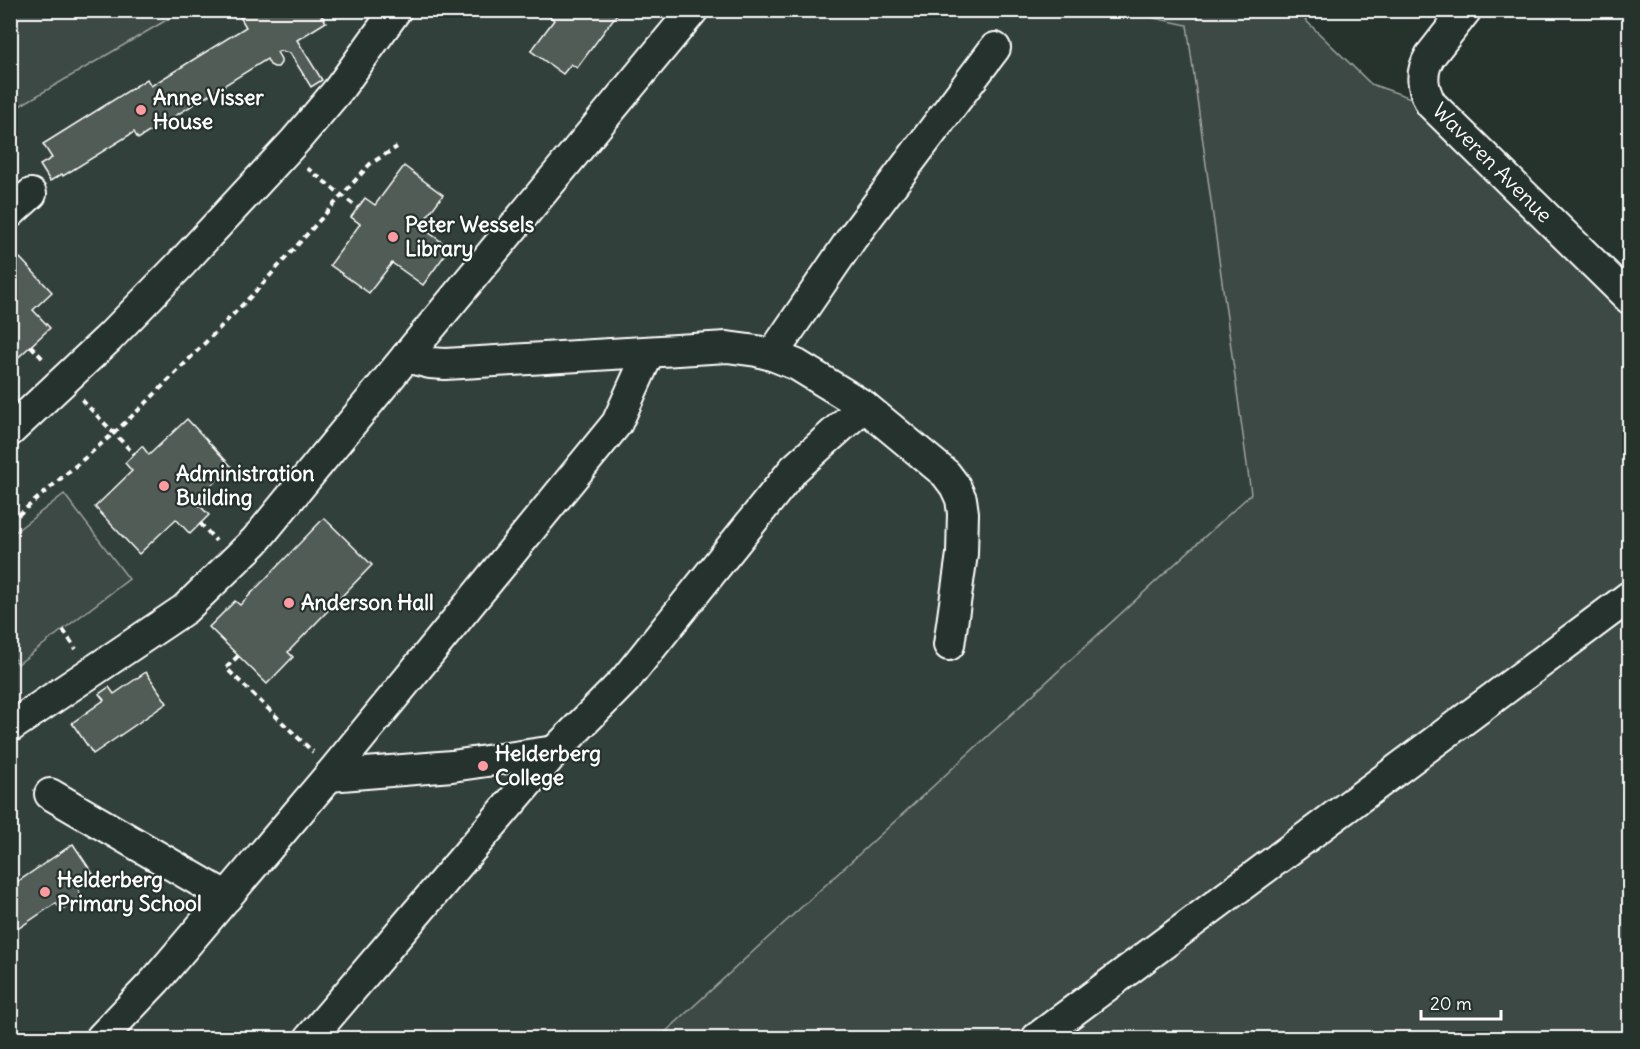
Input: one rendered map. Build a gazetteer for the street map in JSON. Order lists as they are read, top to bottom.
{
  "streets": {
    "street": ["Waveren Avenue"]
  },
  "places": [
    "Anne Visser House",
    "Peter Wessels Library",
    "Administration Building",
    "Anderson Hall",
    "Helderberg College",
    "Helderberg Primary School"
  ],
  "scale_bar": "20 m"
}
